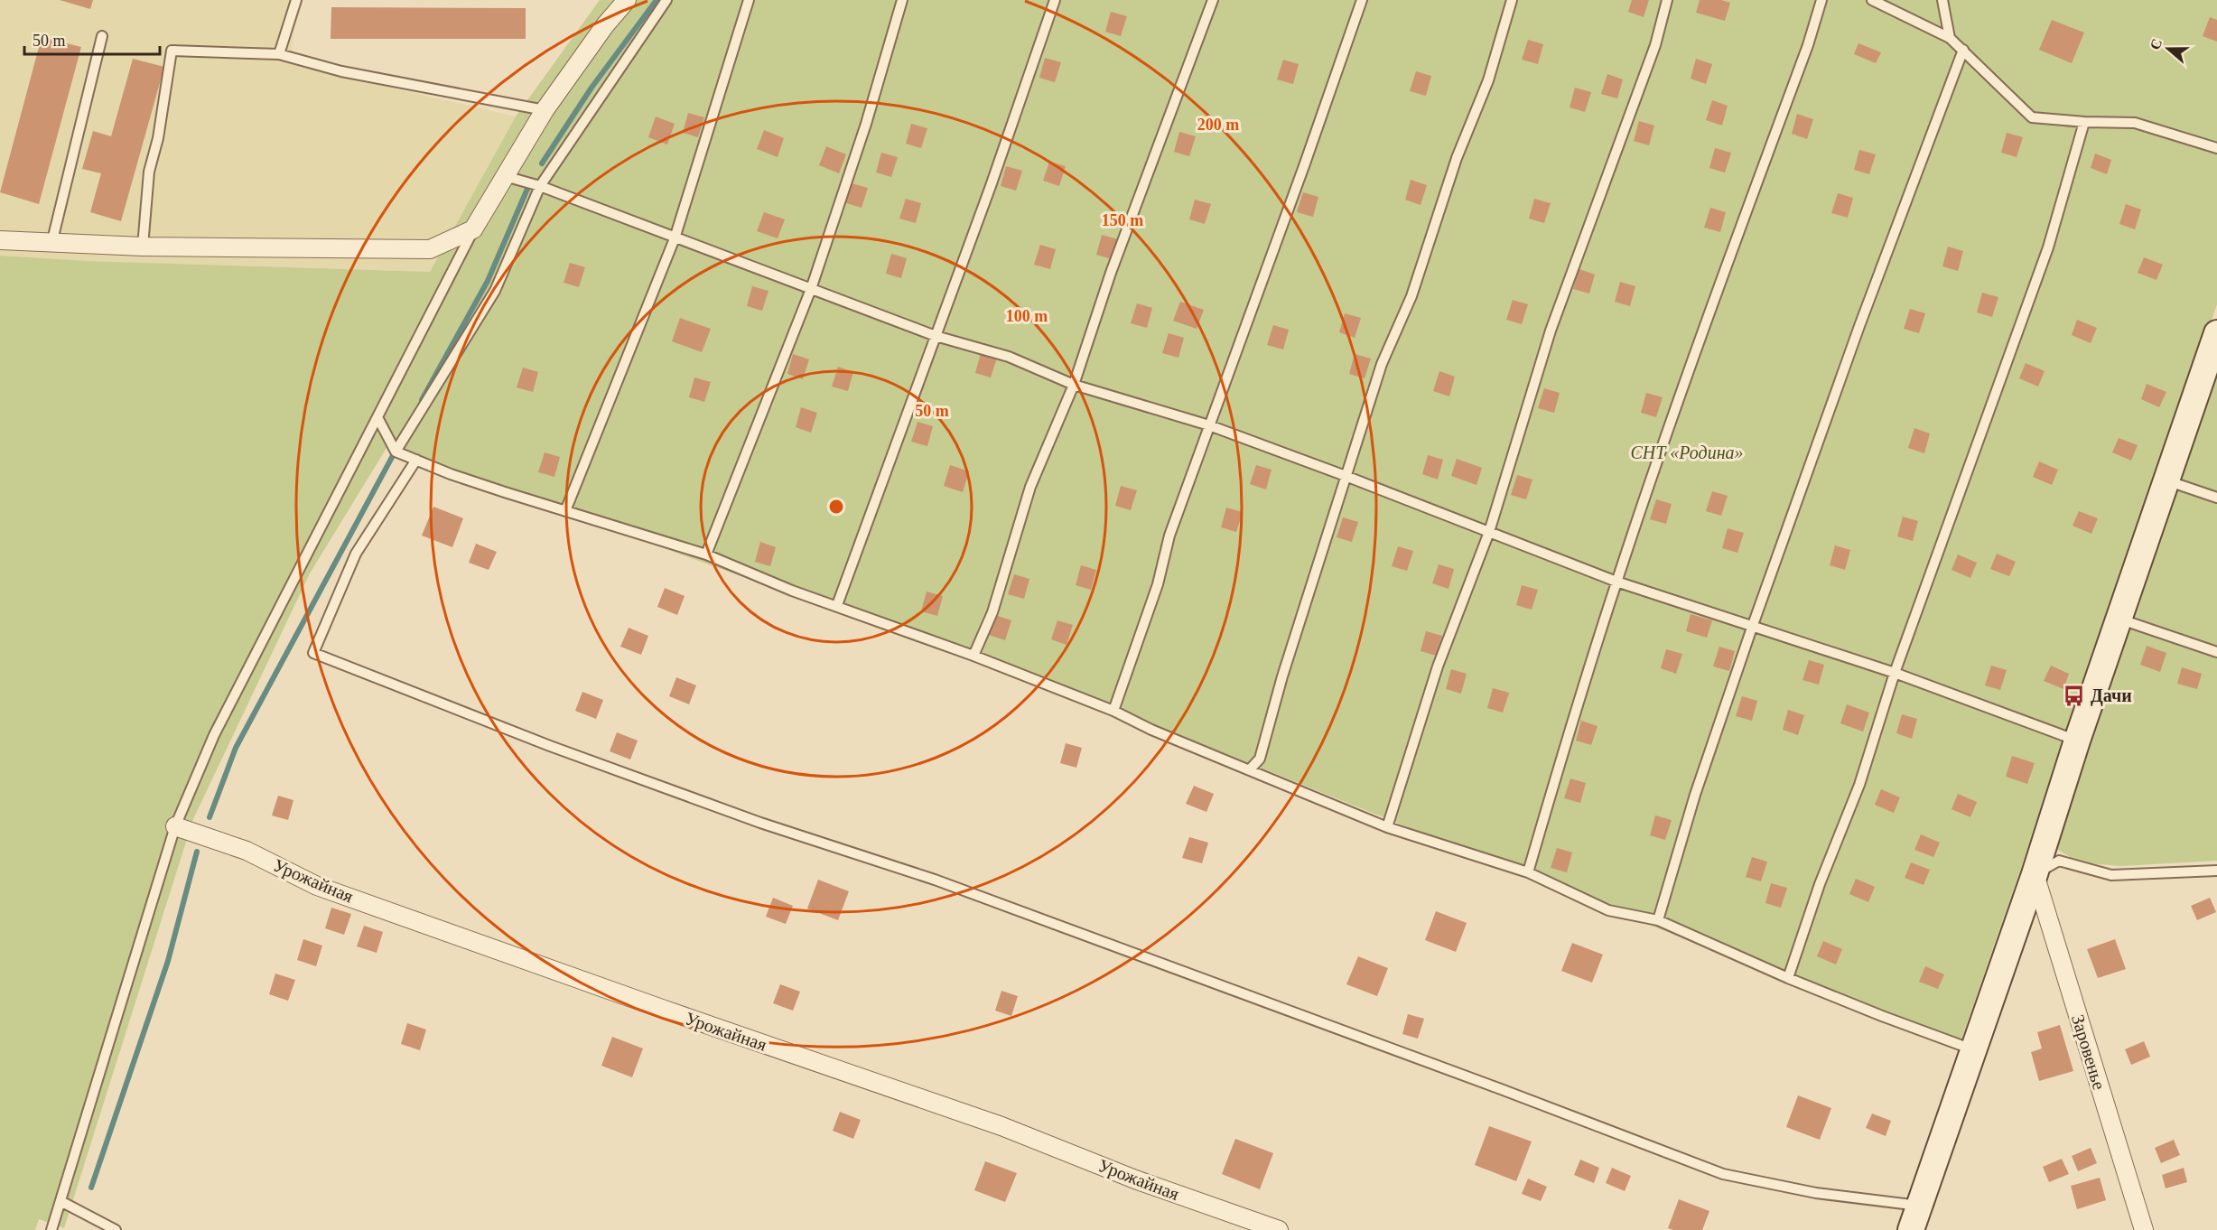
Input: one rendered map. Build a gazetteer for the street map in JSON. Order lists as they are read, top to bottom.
{
  "streets": {
    "street": ["Урожайная", "Заровенье"]
  },
  "parks": ["СНТ «Родина»"],
  "places": {
    "bus stop": ["Дачи"]
  },
  "scale_bar": "50 m",
  "north": "left",
  "rings": [
    "200 m",
    "150 m",
    "100 m",
    "50 m"
  ]
}
